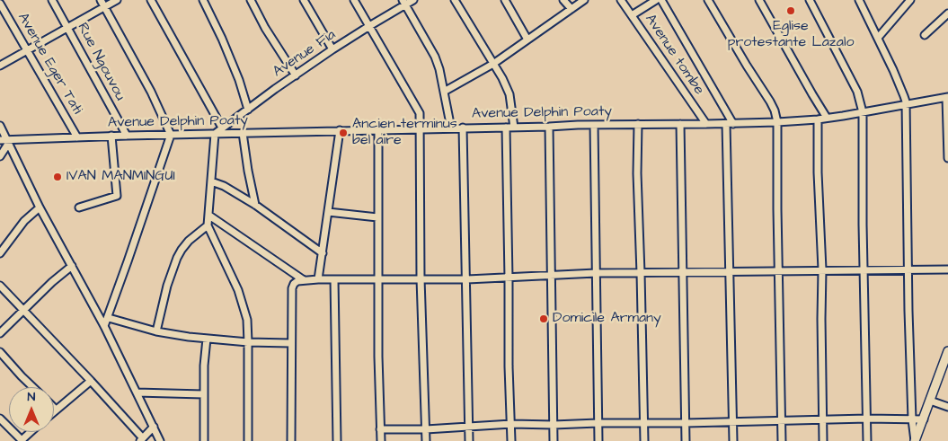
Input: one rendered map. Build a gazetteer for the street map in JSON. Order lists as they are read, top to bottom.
{
  "streets": {
    "street": [
      "Avenue Fia",
      "Avenue tombe",
      "Rue Ngouvou",
      "Avenue Eger Tati",
      "Avenue Delphin Poaty"
    ]
  },
  "crossings": [
    ["Avenue Fia", "Avenue Delphin Poaty"],
    ["Avenue tombe", "Avenue Delphin Poaty"],
    ["Rue Ngouvou", "Avenue Delphin Poaty"],
    ["Avenue Eger Tati", "Avenue Delphin Poaty"]
  ],
  "places": [
    "Eglise protestante Lazalo",
    "Ancien terminus bel aire",
    "IVAN MANMINGUI",
    "Domicile Armany"
  ],
  "north": "top"
}
